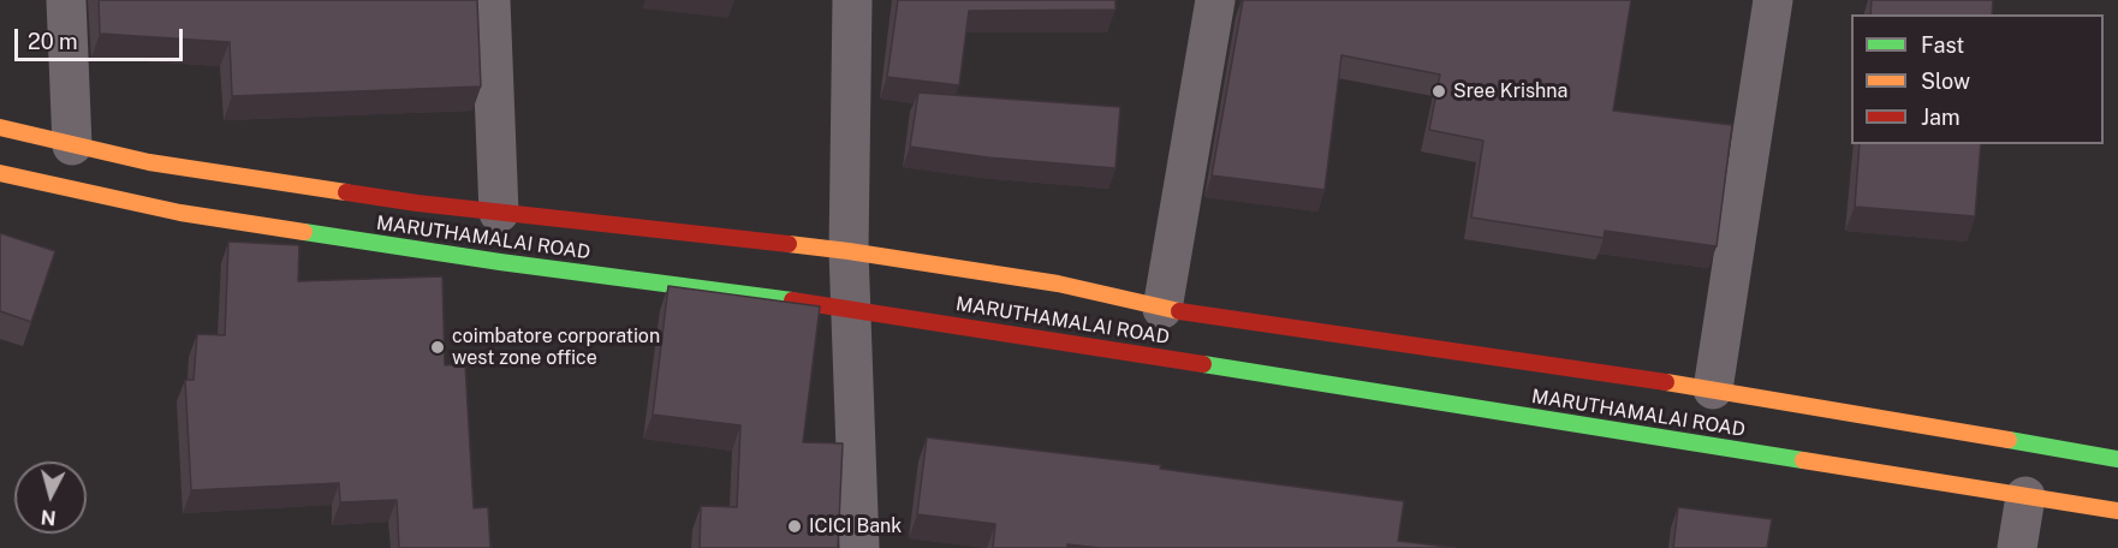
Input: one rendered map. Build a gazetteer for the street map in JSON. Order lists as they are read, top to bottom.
{
  "streets": {
    "main road": ["MARUTHAMALAI ROAD"]
  },
  "places": ["Sree Krishna", "coimbatore corporation west zone office", "ICICI Bank"],
  "legend": ["Fast", "Slow", "Jam"],
  "scale_bar": "20 m",
  "north": "bottom"
}
